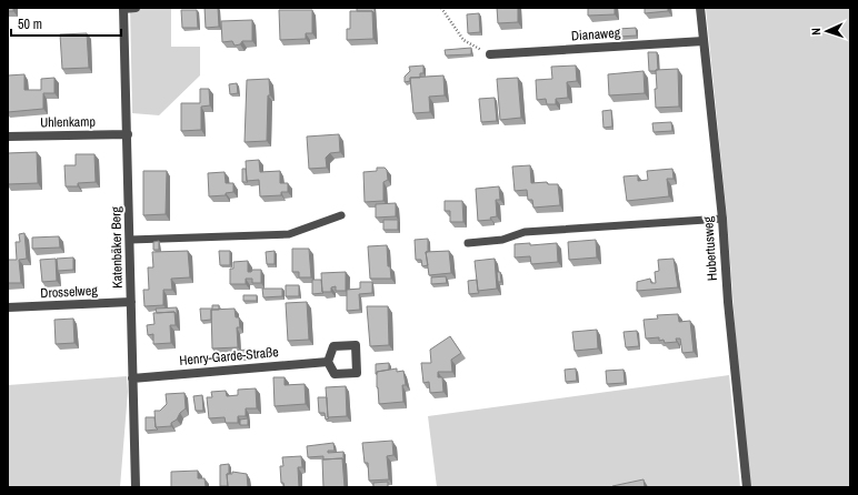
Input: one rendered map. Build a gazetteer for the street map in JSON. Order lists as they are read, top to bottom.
{
  "streets": {
    "street": [
      "Dianaweg",
      "Uhlenkamp",
      "Katenbäker Berg",
      "Hubertusweg",
      "Drosselweg",
      "Henry-Garde-Straße"
    ]
  },
  "crossings": [
    ["Dianaweg", "Hubertusweg"],
    ["Uhlenkamp", "Katenbäker Berg"],
    ["Katenbäker Berg", "Drosselweg"],
    ["Katenbäker Berg", "Henry-Garde-Straße"]
  ],
  "scale_bar": "50 m",
  "north": "left"
}
